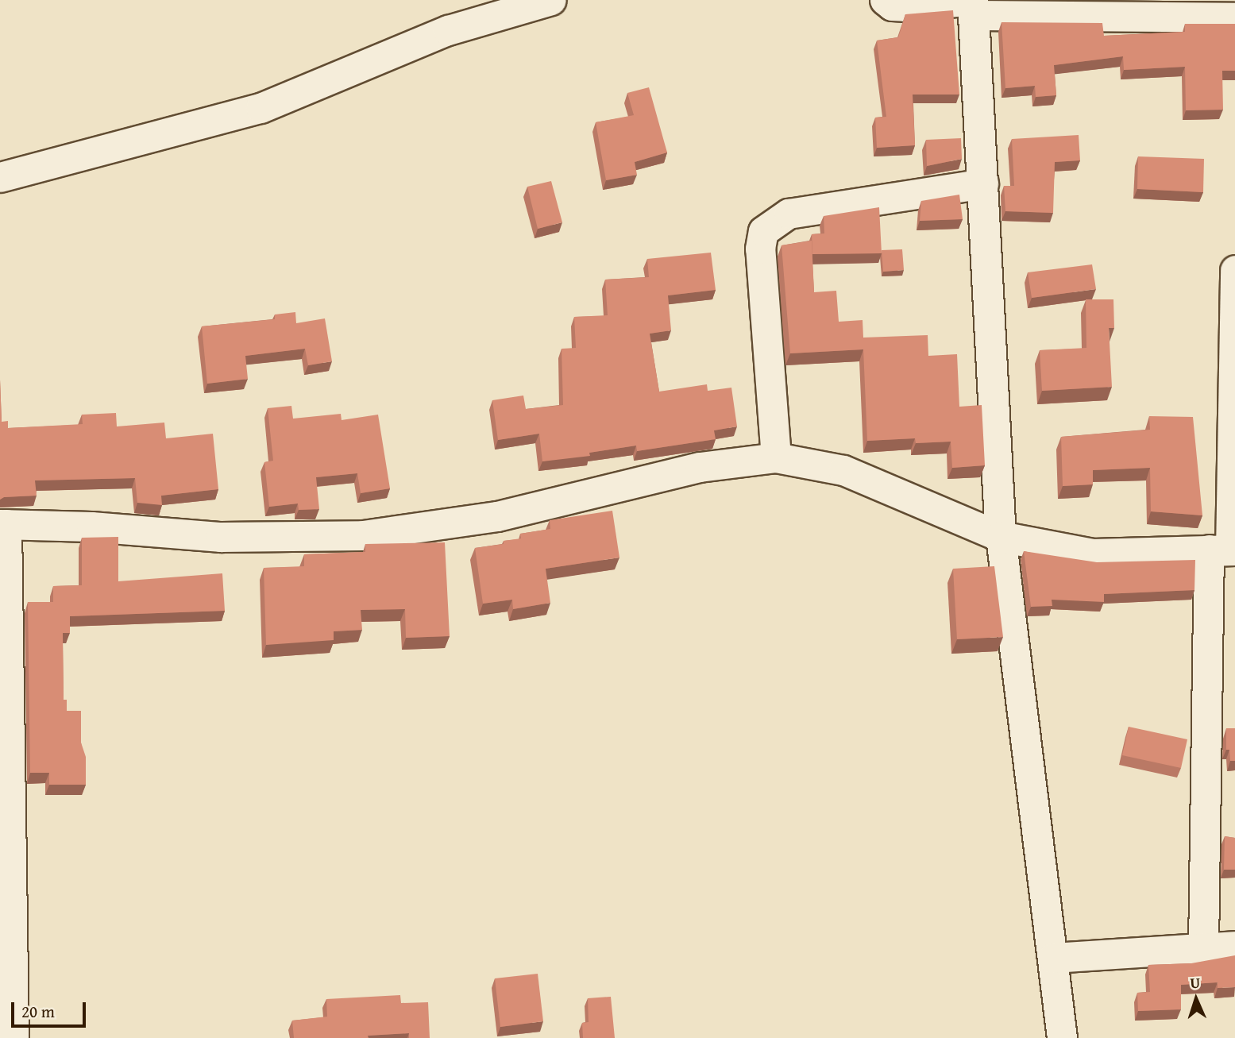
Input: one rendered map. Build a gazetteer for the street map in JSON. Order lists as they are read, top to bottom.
{
  "scale_bar": "20 m",
  "north": "top"
}
